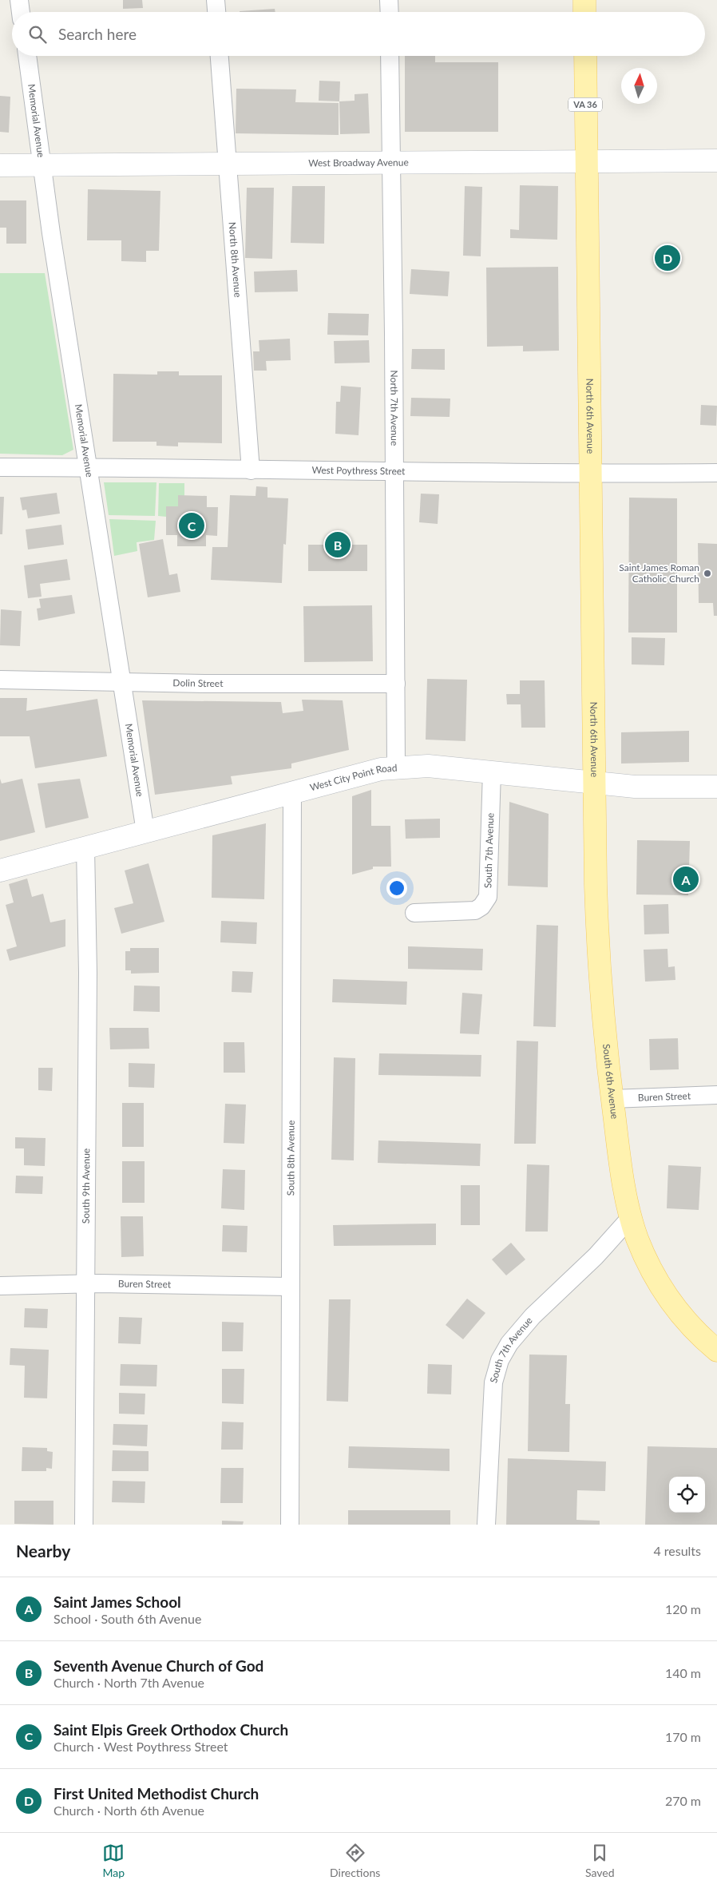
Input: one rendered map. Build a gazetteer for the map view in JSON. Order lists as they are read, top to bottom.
{
  "streets": {
    "main road": ["VA 36", "North 6th Avenue", "South 6th Avenue"],
    "street": [
      "Memorial Avenue",
      "West Broadway Avenue",
      "North 8th Avenue",
      "North 7th Avenue",
      "West Poythress Street",
      "Dolin Street",
      "West City Point Road",
      "South 7th Avenue",
      "Buren Street",
      "South 8th Avenue",
      "South 9th Avenue"
    ]
  },
  "crossings": [
    ["Memorial Avenue", "West Broadway Avenue"],
    ["Memorial Avenue", "West Poythress Street"],
    ["Memorial Avenue", "Dolin Street"],
    ["Memorial Avenue", "West City Point Road"],
    ["West Broadway Avenue", "North 8th Avenue"],
    ["West Broadway Avenue", "North 7th Avenue"],
    ["West Broadway Avenue", "North 6th Avenue"],
    ["North 8th Avenue", "West Poythress Street"],
    ["North 7th Avenue", "West Poythress Street"],
    ["North 7th Avenue", "Dolin Street"],
    ["North 7th Avenue", "West City Point Road"],
    ["North 6th Avenue", "West Poythress Street"],
    ["North 6th Avenue", "West City Point Road"],
    ["North 6th Avenue", "South 6th Avenue"],
    ["West City Point Road", "South 7th Avenue"],
    ["West City Point Road", "South 6th Avenue"],
    ["West City Point Road", "South 8th Avenue"],
    ["West City Point Road", "South 9th Avenue"],
    ["South 7th Avenue", "South 6th Avenue"],
    ["South 6th Avenue", "Buren Street"],
    ["Buren Street", "South 8th Avenue"],
    ["Buren Street", "South 9th Avenue"]
  ],
  "places": ["Saint James Roman Catholic Church"],
  "north": "top",
  "page": {
    "search": "Search here",
    "pins": [
      "D",
      "C",
      "B",
      "A"
    ],
    "heading": ["Nearby", "4 results"],
    "list": [
      {
        "mark": "A",
        "name": "Saint James School",
        "note": "School · South 6th Avenue",
        "value": "120 m"
      },
      {
        "mark": "B",
        "name": "Seventh Avenue Church of God",
        "note": "Church · North 7th Avenue",
        "value": "140 m"
      },
      {
        "mark": "C",
        "name": "Saint Elpis Greek Orthodox Church",
        "note": "Church · West Poythress Street",
        "value": "170 m"
      },
      {
        "mark": "D",
        "name": "First United Methodist Church",
        "note": "Church · North 6th Avenue",
        "value": "270 m"
      }
    ],
    "nav": ["Map", "Directions", "Saved"]
  }
}
